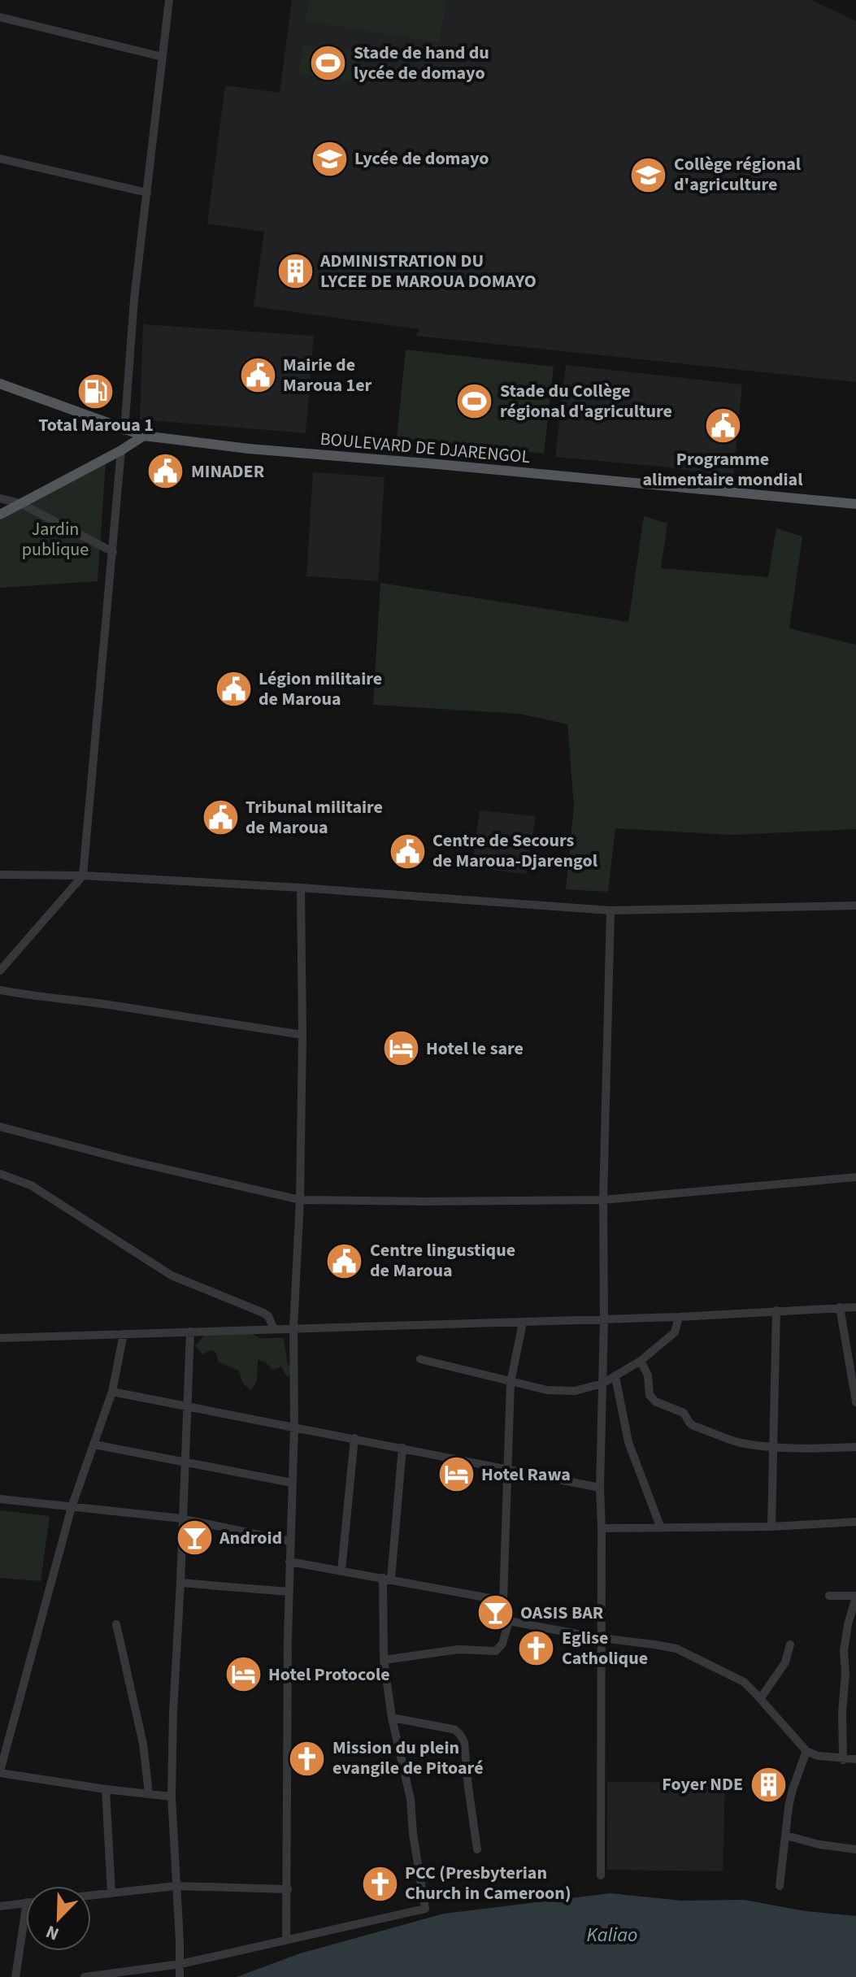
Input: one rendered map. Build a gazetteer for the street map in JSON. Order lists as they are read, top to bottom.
{
  "streets": {
    "main road": ["BOULEVARD DE DJARENGOL"]
  },
  "water": ["Kaliao"],
  "parks": ["Jardin publique"],
  "places": {
    "sports": ["Stade de hand du lycée de domayo", "Stade du Collège régional d'agriculture"],
    "school or university": ["Lycée de domayo", "Collège régional d'agriculture"],
    "building": ["ADMINISTRATION DU LYCEE DE MAROUA DOMAYO", "Foyer NDE"],
    "public building": [
      "Mairie de Maroua 1er",
      "Programme alimentaire mondial",
      "MINADER",
      "Légion militaire de Maroua",
      "Tribunal militaire de Maroua",
      "Centre de Secours de Maroua-Djarengol",
      "Centre lingustique de Maroua"
    ],
    "fuel station": ["Total Maroua 1"],
    "hotel": ["Hotel le sare", "Hotel Rawa", "Hotel Protocole"],
    "bar": ["Android", "OASIS BAR"],
    "church": ["Eglise Catholique", "Mission du plein evangile de Pitoaré", "PCC (Presbyterian Church in Cameroon)"]
  },
  "north": "bottom left"
}
